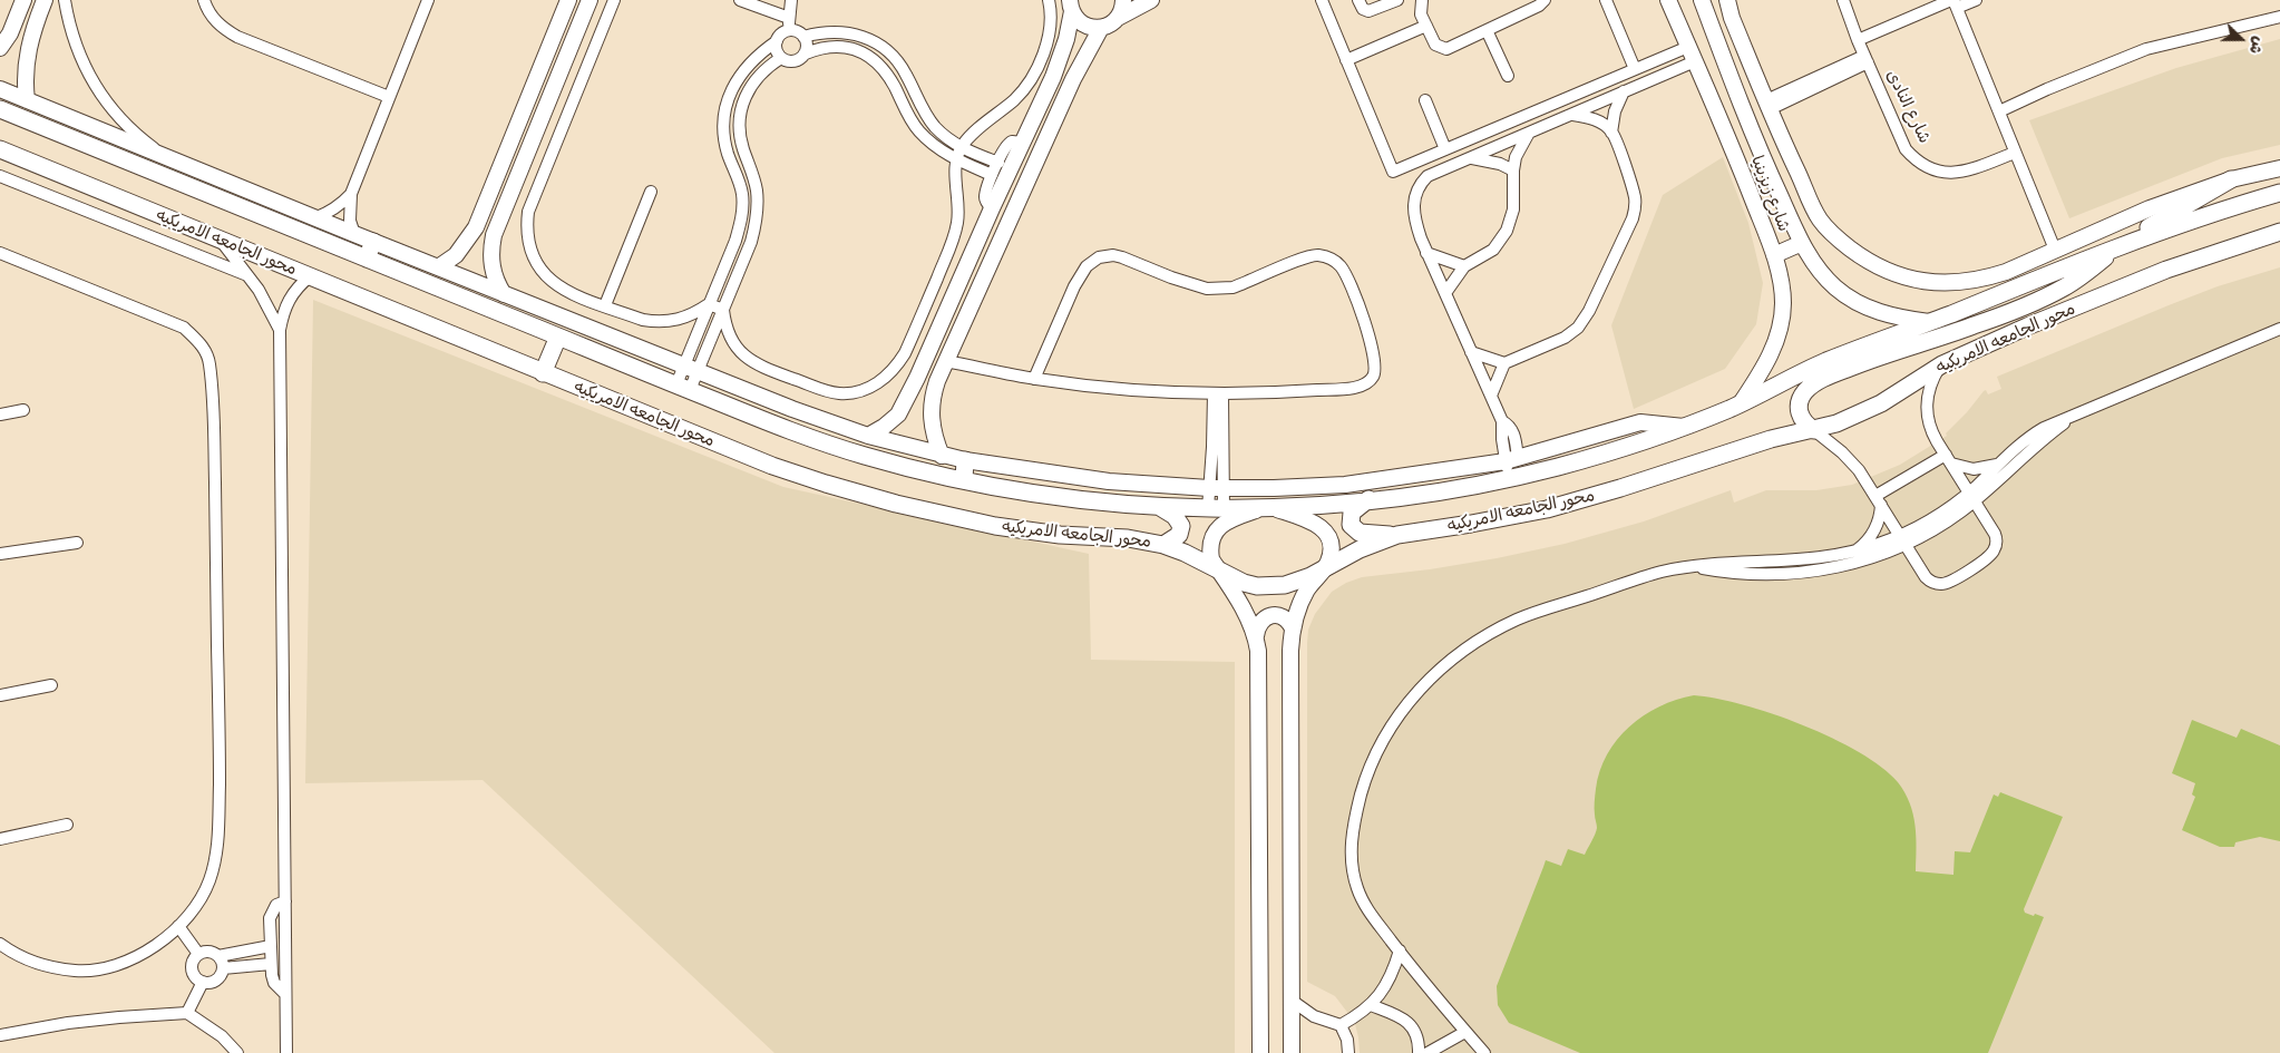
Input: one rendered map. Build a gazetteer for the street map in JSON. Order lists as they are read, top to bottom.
{
  "streets": {
    "main road": ["محور الجامعه الامريكيه"],
    "street": ["شارع النادى", "شارع زيزينيا"]
  },
  "crossings": [
    ["شارع زيزينيا", "محور الجامعه الامريكيه"]
  ],
  "north": "right"
}
